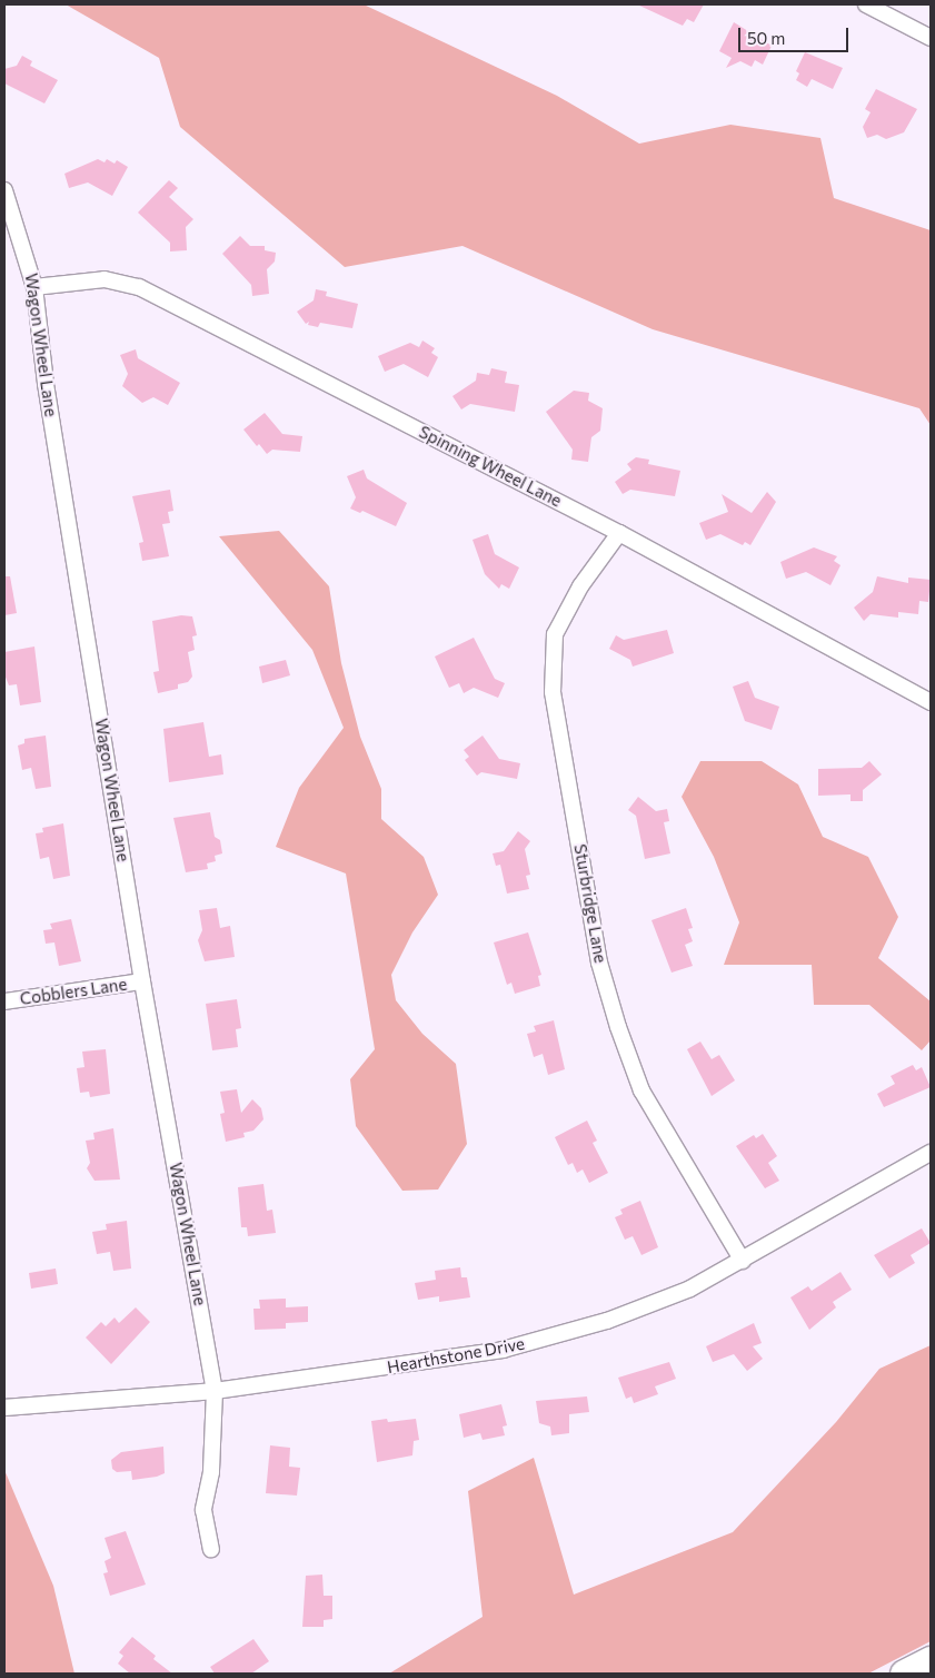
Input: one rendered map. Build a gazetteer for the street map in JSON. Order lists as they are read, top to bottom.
{
  "streets": {
    "street": [
      "Wagon Wheel Lane",
      "Spinning Wheel Lane",
      "Sturbridge Lane",
      "Cobblers Lane",
      "Hearthstone Drive"
    ]
  },
  "crossings": [
    ["Wagon Wheel Lane", "Spinning Wheel Lane"],
    ["Wagon Wheel Lane", "Cobblers Lane"],
    ["Wagon Wheel Lane", "Hearthstone Drive"],
    ["Spinning Wheel Lane", "Sturbridge Lane"],
    ["Sturbridge Lane", "Hearthstone Drive"]
  ],
  "scale_bar": "50 m"
}
